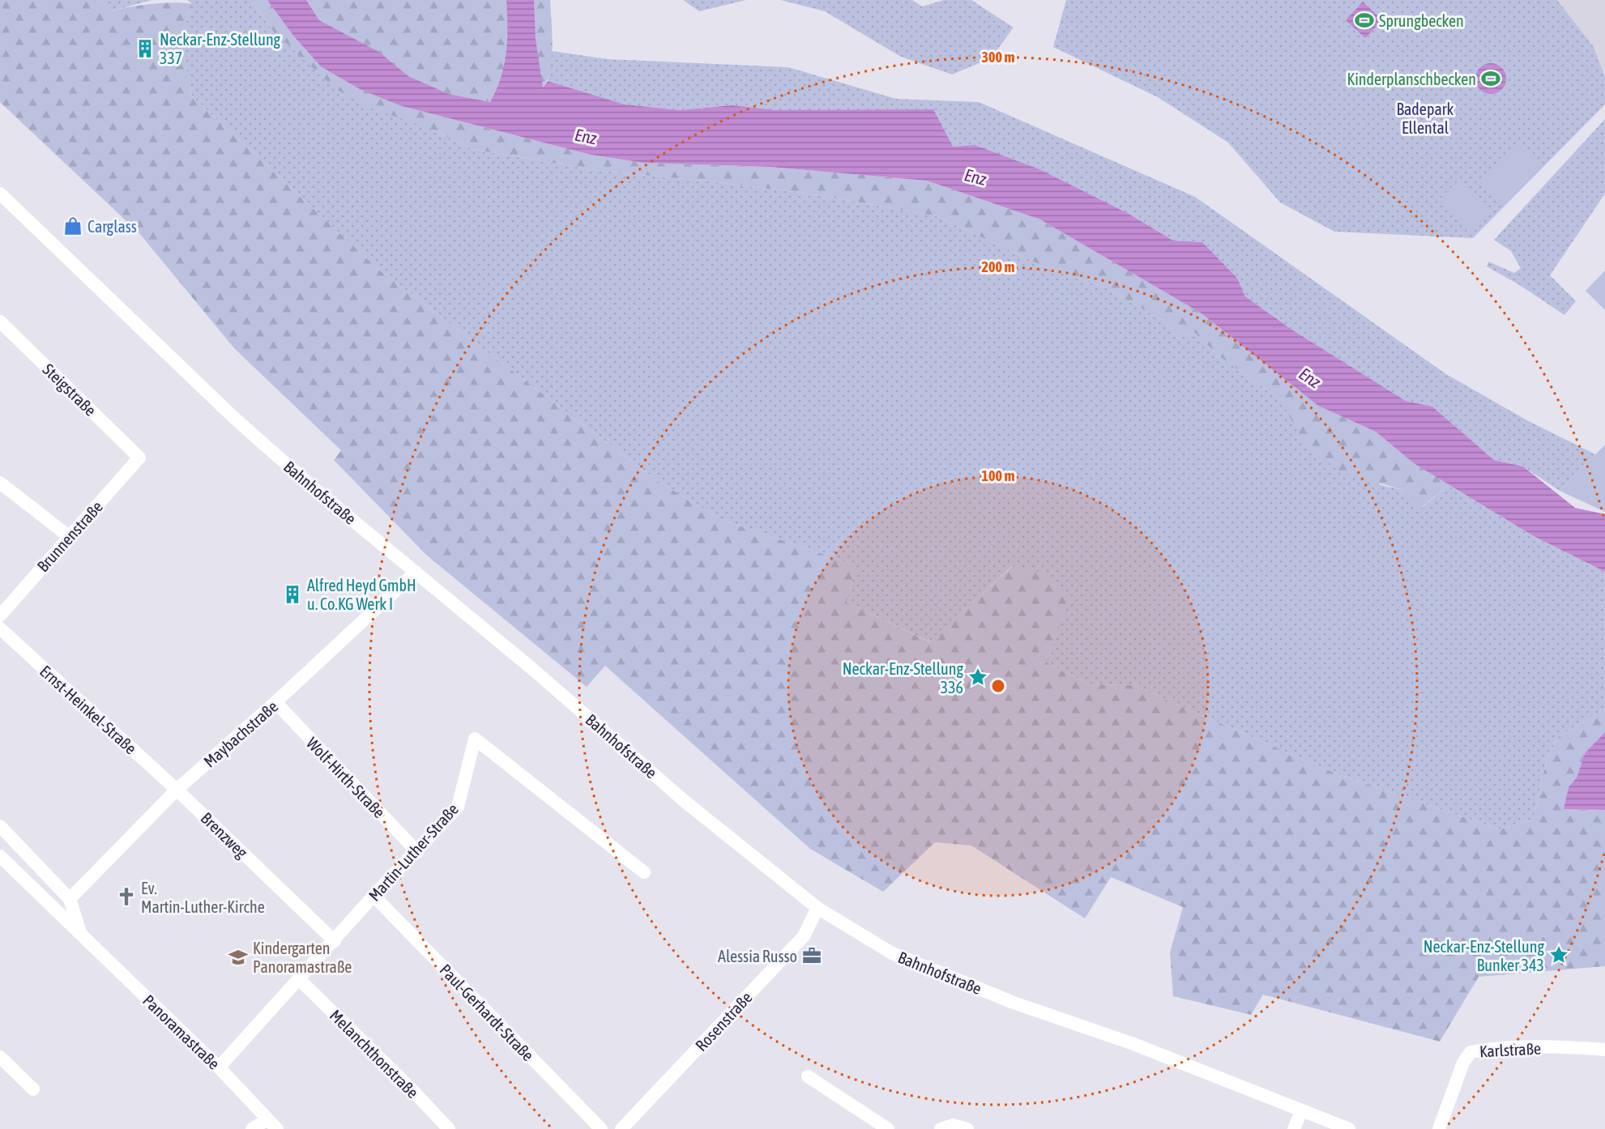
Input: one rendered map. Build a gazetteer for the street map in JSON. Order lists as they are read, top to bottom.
{
  "streets": {
    "street": [
      "Steigstraße",
      "Bahnhofstraße",
      "Brunnenstraße",
      "Ernst-Heinkel-Straße",
      "Maybachstraße",
      "Wolf-Hirth-Straße",
      "Brenzweg",
      "Martin-Luther-Straße",
      "Paul-Gerhardt-Straße",
      "Rosenstraße",
      "Panoramastraße",
      "Karlstraße",
      "Melanchthonstraße"
    ]
  },
  "crossings": [
    ["Steigstraße", "Brunnenstraße"],
    ["Bahnhofstraße", "Maybachstraße"],
    ["Bahnhofstraße", "Rosenstraße"],
    ["Ernst-Heinkel-Straße", "Maybachstraße"],
    ["Ernst-Heinkel-Straße", "Brenzweg"],
    ["Maybachstraße", "Wolf-Hirth-Straße"],
    ["Maybachstraße", "Brenzweg"],
    ["Maybachstraße", "Panoramastraße"],
    ["Wolf-Hirth-Straße", "Martin-Luther-Straße"],
    ["Brenzweg", "Martin-Luther-Straße"],
    ["Martin-Luther-Straße", "Paul-Gerhardt-Straße"],
    ["Martin-Luther-Straße", "Panoramastraße"],
    ["Martin-Luther-Straße", "Melanchthonstraße"]
  ],
  "water": ["Enz"],
  "parks": ["Badepark Ellental"],
  "places": {
    "sports": ["Sprungbecken", "Kinderplanschbecken"],
    "building": ["Neckar-Enz-Stellung 337", "Alfred Heyd GmbH u. Co.KG Werk I"],
    "shop": ["Carglass"],
    "place": ["Neckar-Enz-Stellung 336", "Neckar-Enz-Stellung Bunker 343"],
    "church": ["Ev. Martin-Luther-Kirche"],
    "office": ["Alessia Russo"],
    "school or university": ["Kindergarten Panoramastraße"]
  },
  "rings": ["300 m", "200 m", "100 m"]
}
